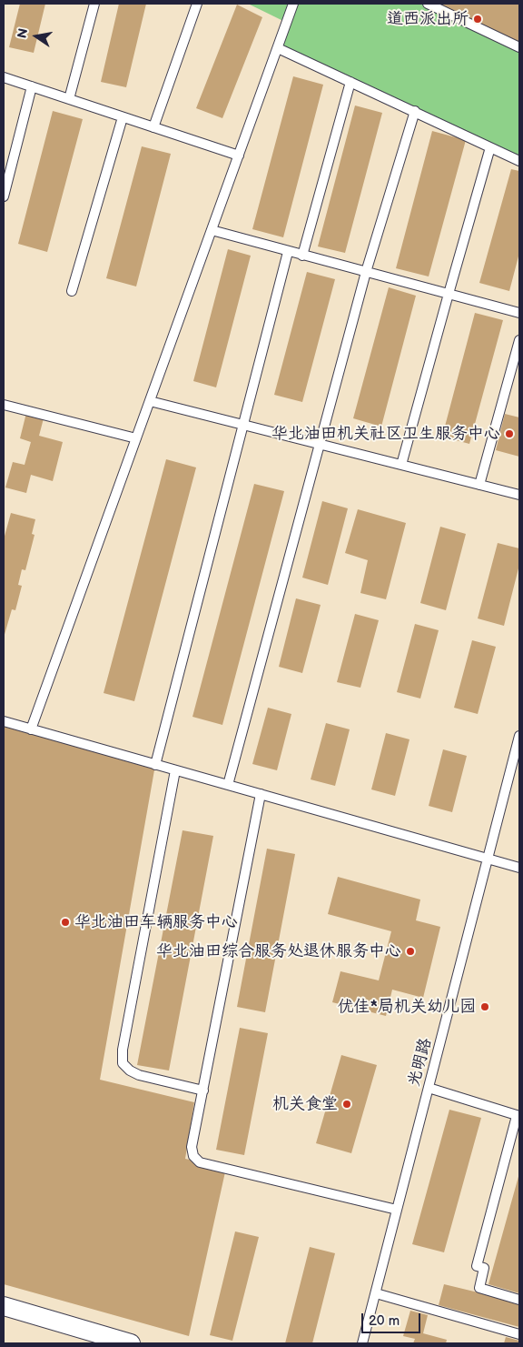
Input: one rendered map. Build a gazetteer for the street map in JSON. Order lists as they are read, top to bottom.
{
  "streets": {
    "lane": ["光明路"]
  },
  "places": [
    "道西派出所",
    "华北油田机关社区卫生服务中心",
    "华北油田车辆服务中心",
    "华北油田综合服务处退休服务中心",
    "优佳*局机关幼儿园",
    "机关食堂"
  ],
  "scale_bar": "20 m",
  "north": "left"
}
